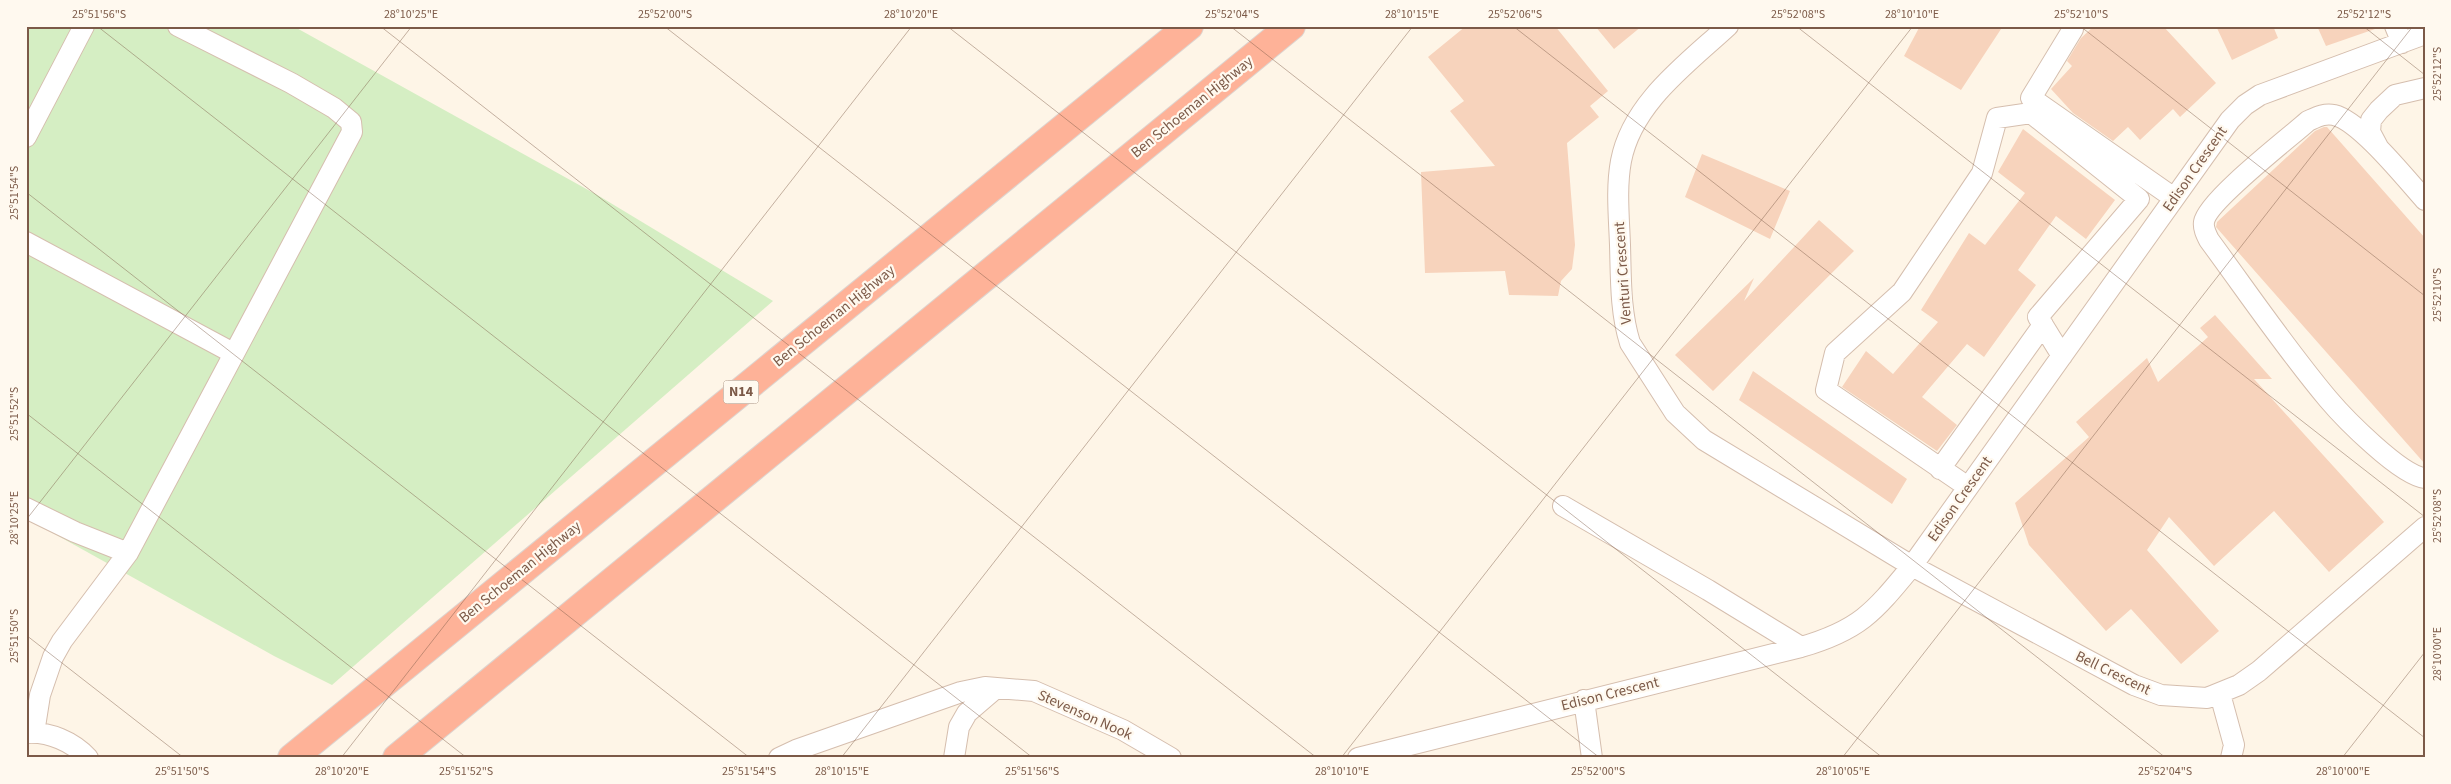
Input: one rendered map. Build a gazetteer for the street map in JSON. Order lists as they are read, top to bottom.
{
  "streets": {
    "highway": ["Ben Schoeman Highway", "N14"],
    "street": [
      "Edison Crescent",
      "Venturi Crescent",
      "Bell Crescent",
      "Stevenson Nook"
    ]
  },
  "crossings": [
    ["Edison Crescent", "Venturi Crescent"],
    ["Edison Crescent", "Bell Crescent"],
    ["Venturi Crescent", "Bell Crescent"]
  ],
  "coordinates": [
    "25°51'56\"S",
    "28°10'25\"E",
    "25°52'00\"S",
    "28°10'20\"E",
    "25°52'04\"S",
    "28°10'15\"E",
    "25°52'06\"S",
    "25°52'08\"S",
    "28°10'10\"E",
    "25°52'10\"S",
    "25°52'12\"S",
    "25°51'54\"S",
    "25°51'52\"S",
    "25°51'50\"S",
    "28°10'00\"E",
    "28°10'05\"E"
  ]
}
